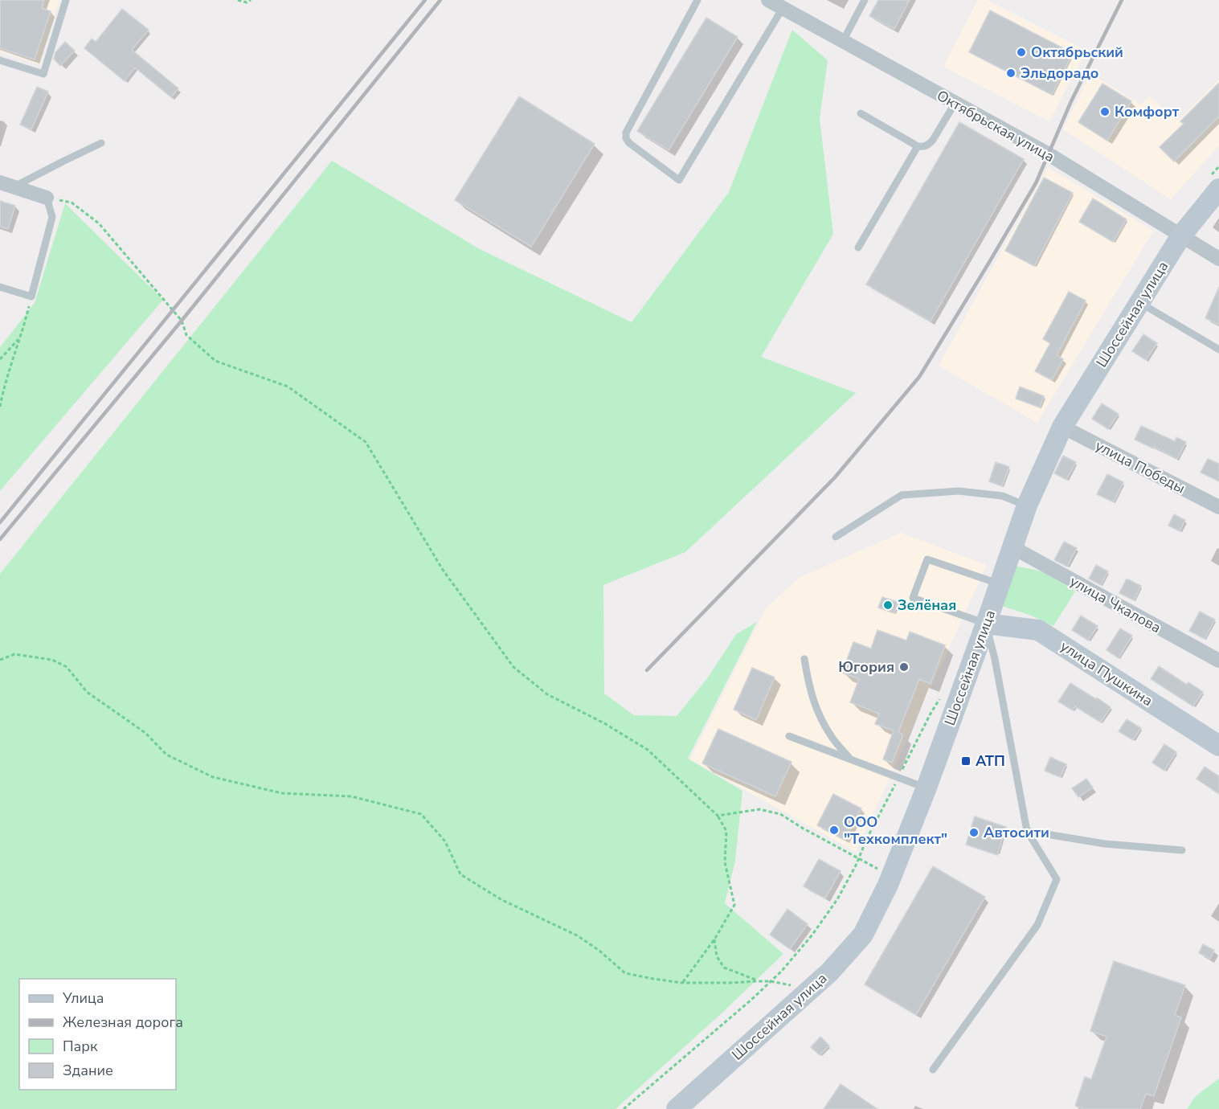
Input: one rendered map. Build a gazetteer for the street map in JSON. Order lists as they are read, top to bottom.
{
  "streets": {
    "main road": ["Шоссейная улица", "улица Пушкина"],
    "street": ["Октябрьская улица", "улица Победы", "улица Чкалова"]
  },
  "crossings": [
    ["Октябрьская улица", "Шоссейная улица"],
    ["Шоссейная улица", "улица Победы"],
    ["Шоссейная улица", "улица Чкалова"],
    ["Шоссейная улица", "улица Пушкина"]
  ],
  "places": {
    "other": [
      "Октябрьский",
      "Эльдорадо",
      "Комфорт",
      "Зелёная",
      "Югория",
      "ООО \"Техкомплект\"",
      "Автосити"
    ],
    "transit": ["АТП"]
  },
  "legend": [
    "Улица",
    "Железная дорога",
    "Парк",
    "Здание"
  ]
}
